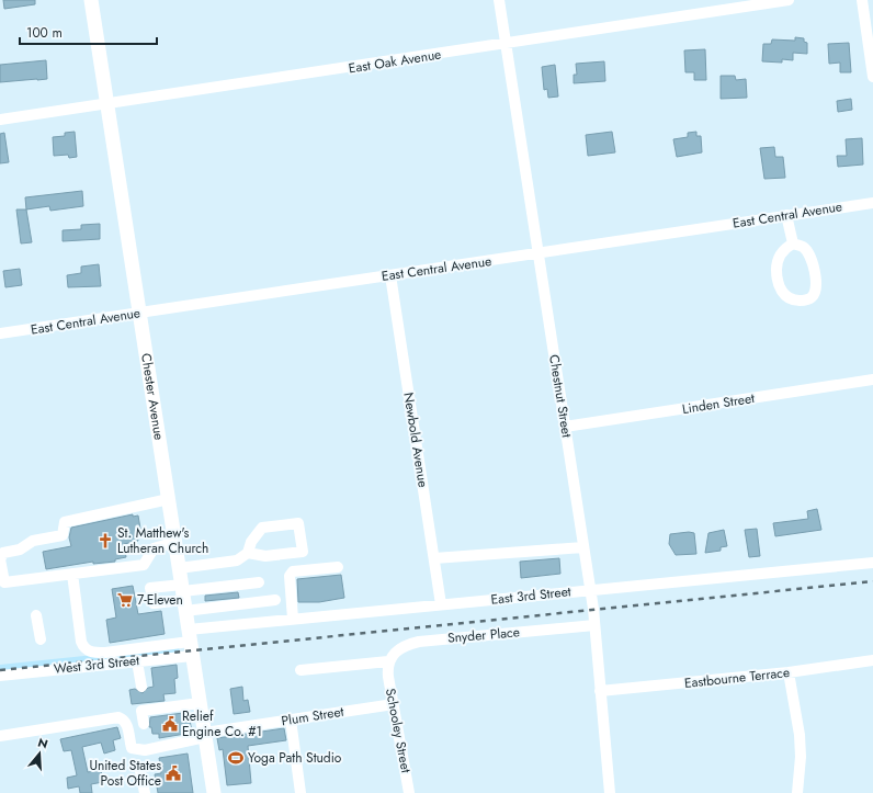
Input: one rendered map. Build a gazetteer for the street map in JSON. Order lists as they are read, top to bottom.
{
  "streets": {
    "main road": ["Chester Avenue"],
    "street": [
      "East Oak Avenue",
      "East Central Avenue",
      "Chestnut Street",
      "Linden Street",
      "Newbold Avenue",
      "East 3rd Street",
      "Snyder Place",
      "West 3rd Street",
      "Eastbourne Terrace",
      "Plum Street",
      "Schooley Street"
    ]
  },
  "crossings": [
    ["East Oak Avenue", "Chester Avenue"],
    ["East Oak Avenue", "Chestnut Street"],
    ["East Central Avenue", "Chester Avenue"],
    ["East Central Avenue", "Chestnut Street"],
    ["East Central Avenue", "Newbold Avenue"],
    ["Chester Avenue", "East 3rd Street"],
    ["Chester Avenue", "West 3rd Street"],
    ["Chester Avenue", "Plum Street"],
    ["Chestnut Street", "Linden Street"],
    ["Chestnut Street", "East 3rd Street"],
    ["Chestnut Street", "Snyder Place"],
    ["Chestnut Street", "Eastbourne Terrace"],
    ["Newbold Avenue", "East 3rd Street"],
    ["Snyder Place", "Schooley Street"],
    ["Plum Street", "Schooley Street"]
  ],
  "places": {
    "church": ["St. Matthew's Lutheran Church"],
    "supermarket": ["7-Eleven"],
    "public building": ["Relief Engine Co. #1", "United States Post Office"],
    "sports": ["Yoga Path Studio"]
  },
  "scale_bar": "100 m",
  "north": "top"
}
